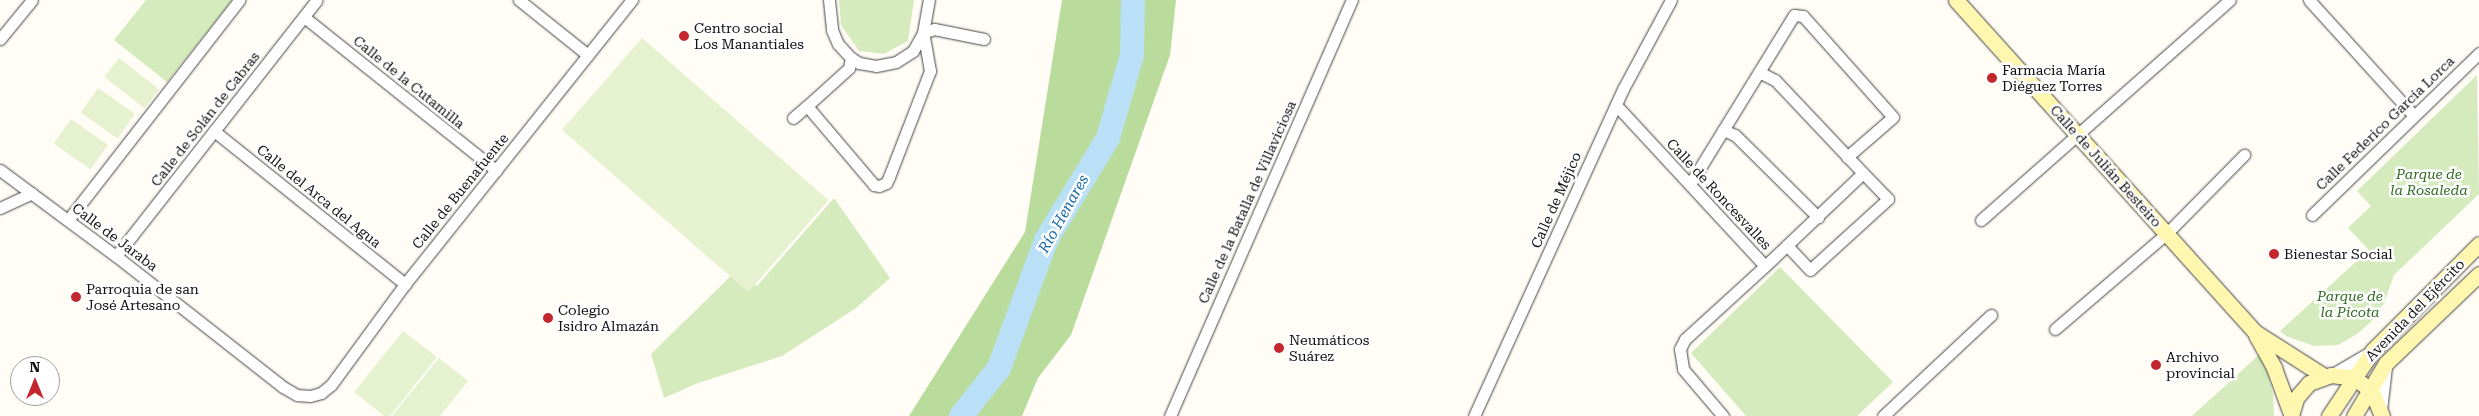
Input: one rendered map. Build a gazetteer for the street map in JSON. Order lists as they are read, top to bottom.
{
  "streets": {
    "street": [
      "Calle de la Cutamilla",
      "Calle de Solán de Cabras",
      "Calle Federico García Lorca",
      "Calle de Julián Besteiro",
      "Calle de Buenafuente",
      "Calle de Roncesvalles",
      "Calle del Arca del Agua",
      "Calle de Méjico",
      "Calle de la Batalla de Villaviciosa",
      "Calle de Jaraba",
      "Avenida del Ejército"
    ]
  },
  "crossings": [
    ["Calle de la Cutamilla", "Calle de Solán de Cabras"],
    ["Calle de la Cutamilla", "Calle de Buenafuente"],
    ["Calle de Solán de Cabras", "Calle del Arca del Agua"],
    ["Calle de Solán de Cabras", "Calle de Jaraba"],
    ["Calle de Buenafuente", "Calle del Arca del Agua"],
    ["Calle de Buenafuente", "Calle de Jaraba"],
    ["Calle de Roncesvalles", "Calle de Méjico"]
  ],
  "water": ["Río Henares"],
  "parks": ["Parque de la Rosaleda", "Parque de la Picota"],
  "places": [
    "Centro social Los Manantiales",
    "Farmacia María Diéguez Torres",
    "Bienestar Social",
    "Parroquia de san José Artesano",
    "Colegio Isidro Almazán",
    "Neumáticos Suárez",
    "Archivo provincial"
  ],
  "north": "top"
}
